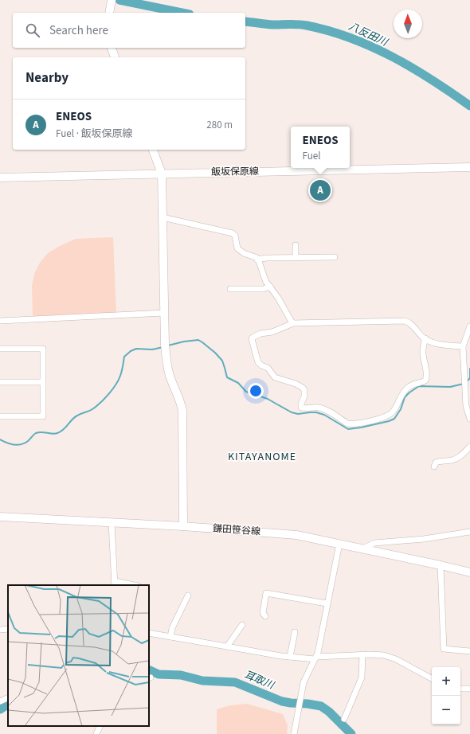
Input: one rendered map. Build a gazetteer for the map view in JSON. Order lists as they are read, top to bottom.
{
  "streets": {
    "street": ["飯坂保原線", "鎌田笹谷線"]
  },
  "districts": ["KITAYANOME"],
  "water": ["八反田川", "耳取川"],
  "north": "top",
  "page": {
    "search": "Search here",
    "heading": "Nearby",
    "list": [
      {
        "mark": "A",
        "name": "ENEOS",
        "note": "Fuel · 飯坂保原線",
        "value": "280 m"
      }
    ],
    "popup": ["ENEOS", "Fuel"],
    "pins": "A",
    "map_buttons": ["+", "−"]
  }
}
